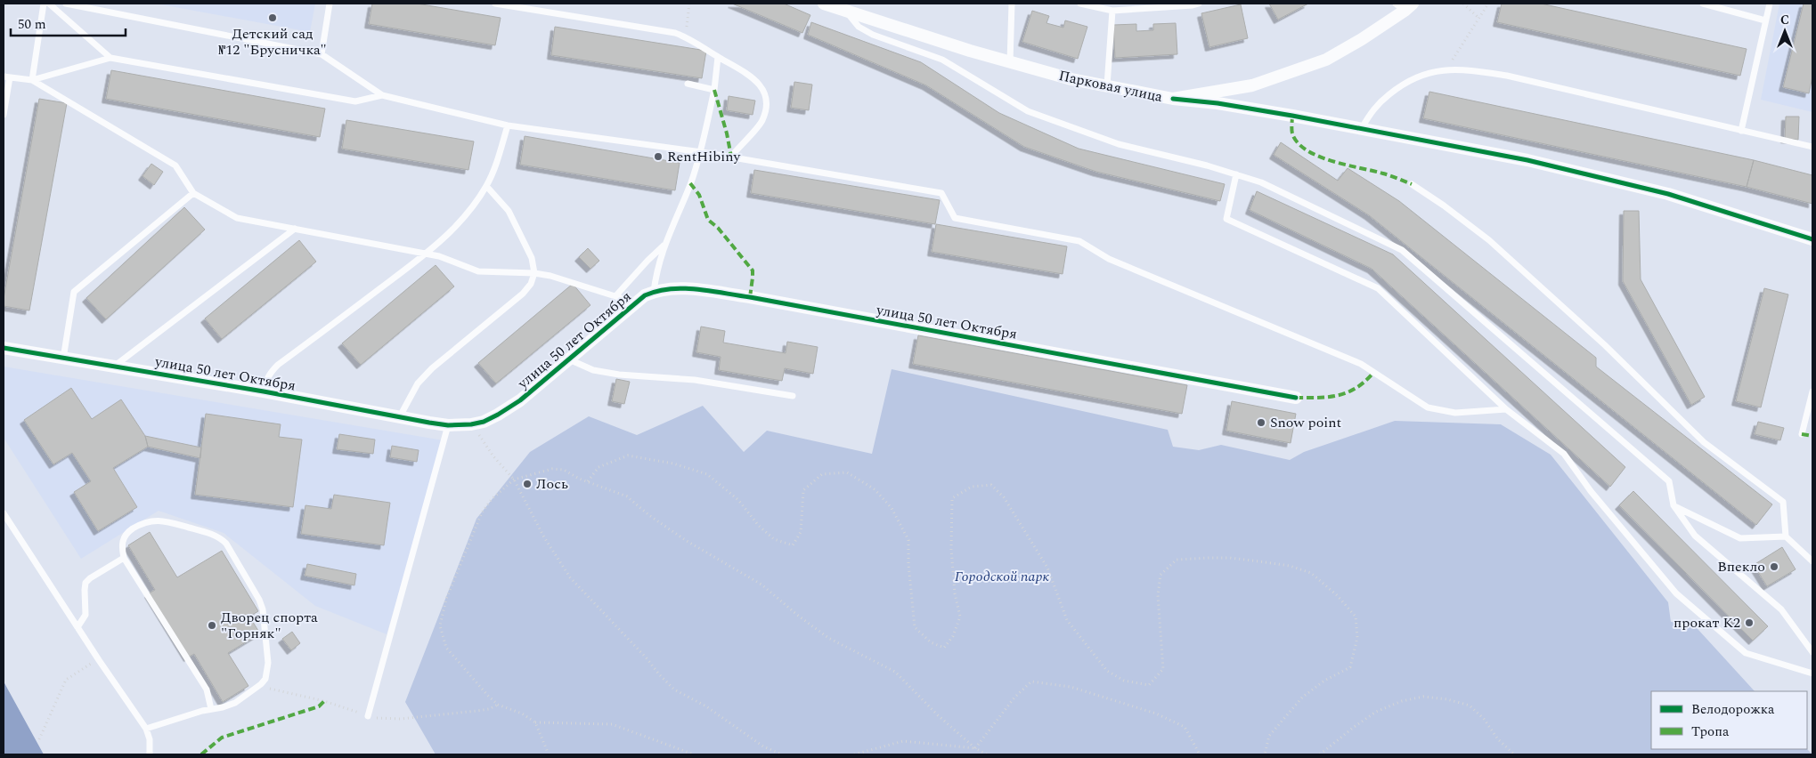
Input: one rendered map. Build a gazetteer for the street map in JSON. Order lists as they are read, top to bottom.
{
  "streets": {
    "street": ["Парковая улица", "улица 50 лет Октября"]
  },
  "parks": ["Городской парк"],
  "places": [
    "Детский сад №12 \"Брусничка\"",
    "RentHibiny",
    "Snow point",
    "Лось",
    "Впекло",
    "прокат К2",
    "Дворец спорта \"Горняк\""
  ],
  "legend": ["Велодорожка", "Тропа"],
  "scale_bar": "50 m",
  "north": "top"
}
